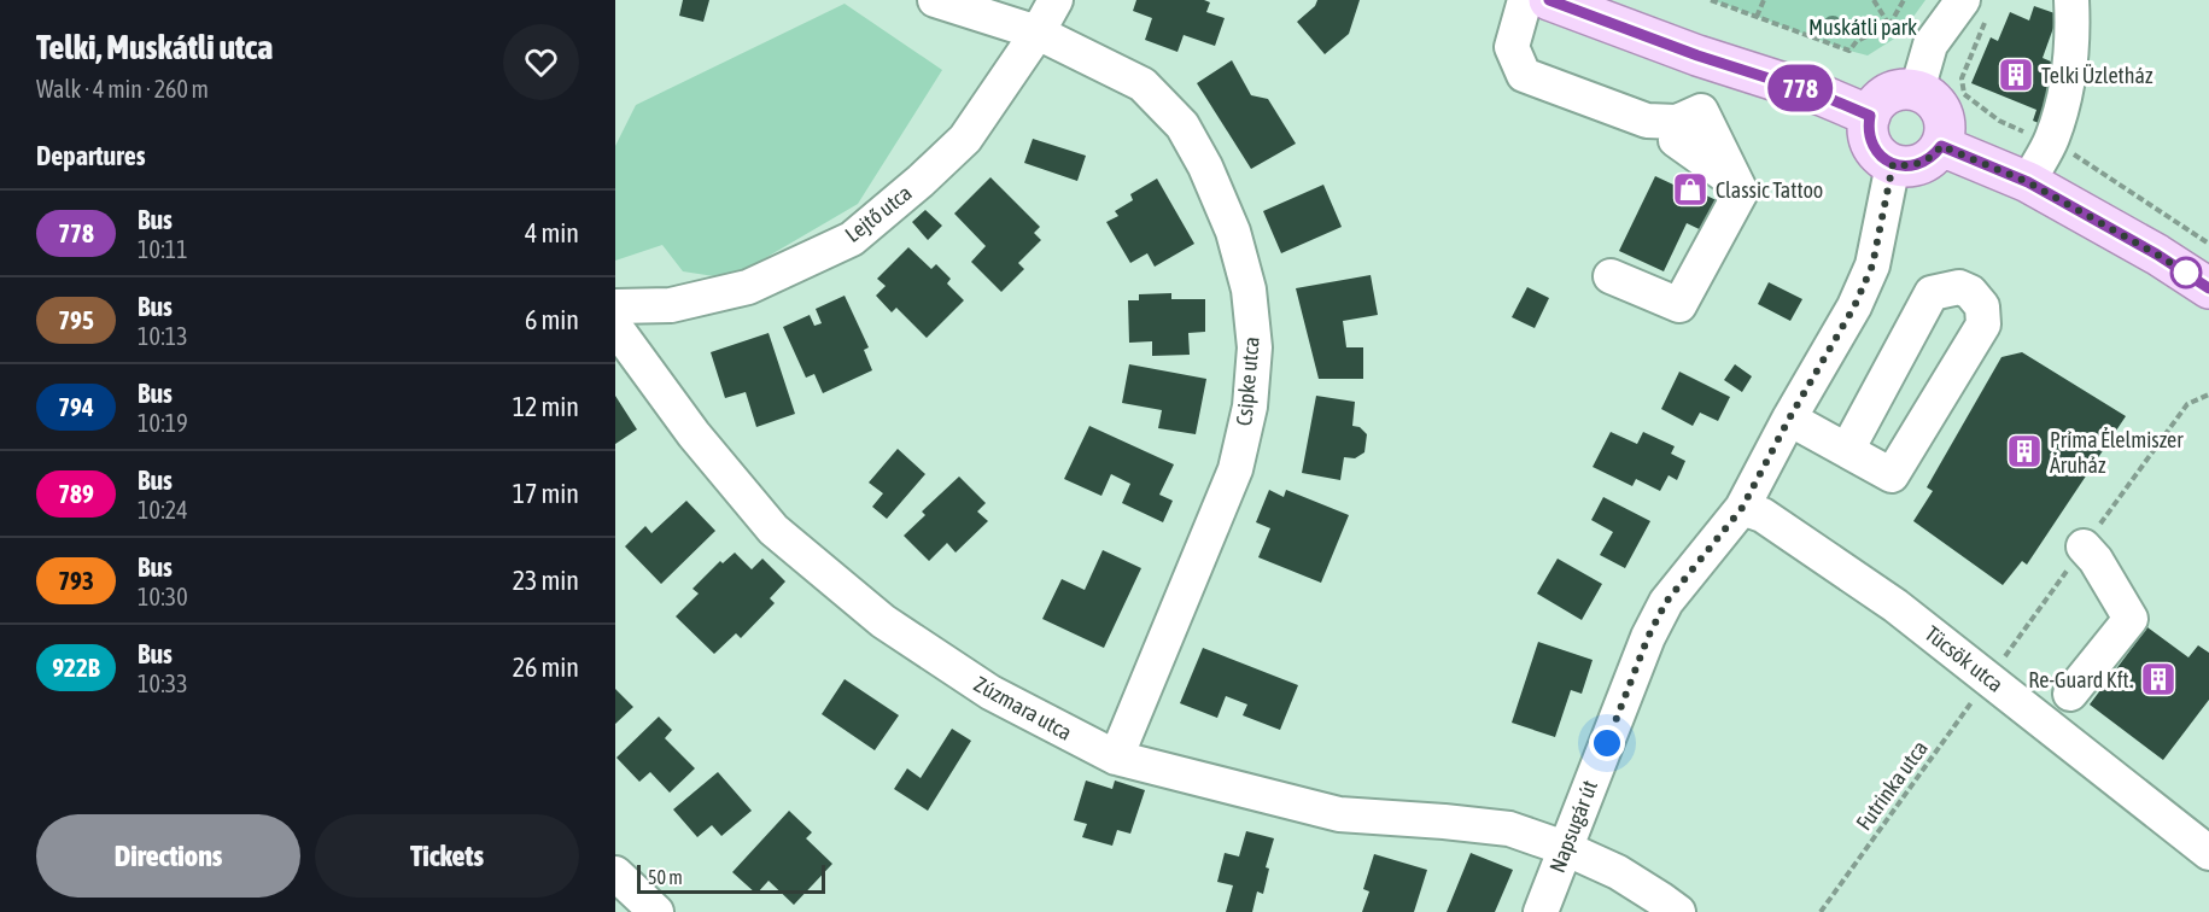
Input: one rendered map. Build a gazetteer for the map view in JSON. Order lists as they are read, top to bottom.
{
  "streets": {
    "street": [
      "Lejtő utca",
      "Csipke utca",
      "Tücsök utca",
      "Zúzmara utca",
      "Napsugár út"
    ],
    "path": ["Futrinka utca"]
  },
  "crossings": [
    ["Lejtő utca", "Csipke utca"],
    ["Csipke utca", "Zúzmara utca"],
    ["Tücsök utca", "Futrinka utca"],
    ["Tücsök utca", "Napsugár út"],
    ["Zúzmara utca", "Napsugár út"]
  ],
  "parks": ["Muskátli park"],
  "places": {
    "building": ["Telki Üzletház", "Príma Élelmiszer Áruház", "Re-Guard Kft."],
    "shop": ["Classic Tattoo"]
  },
  "lines": ["bus line 778"],
  "scale_bar": "50 m",
  "page": {
    "heading": [
      ["Telki, Muskátli utca", "Walk · 4 min · 260 m"],
      "Departures"
    ],
    "on_map": "778",
    "list": [
      {
        "mark": "778",
        "name": "Bus",
        "note": "10:11",
        "value": "4 min"
      },
      {
        "mark": "795",
        "name": "Bus",
        "note": "10:13",
        "value": "6 min"
      },
      {
        "mark": "794",
        "name": "Bus",
        "note": "10:19",
        "value": "12 min"
      },
      {
        "mark": "789",
        "name": "Bus",
        "note": "10:24",
        "value": "17 min"
      },
      {
        "mark": "793",
        "name": "Bus",
        "note": "10:30",
        "value": "23 min"
      },
      {
        "mark": "922B",
        "name": "Bus",
        "note": "10:33",
        "value": "26 min"
      }
    ],
    "buttons": ["Directions", "Tickets"],
    "scale": "50 m"
  }
}
